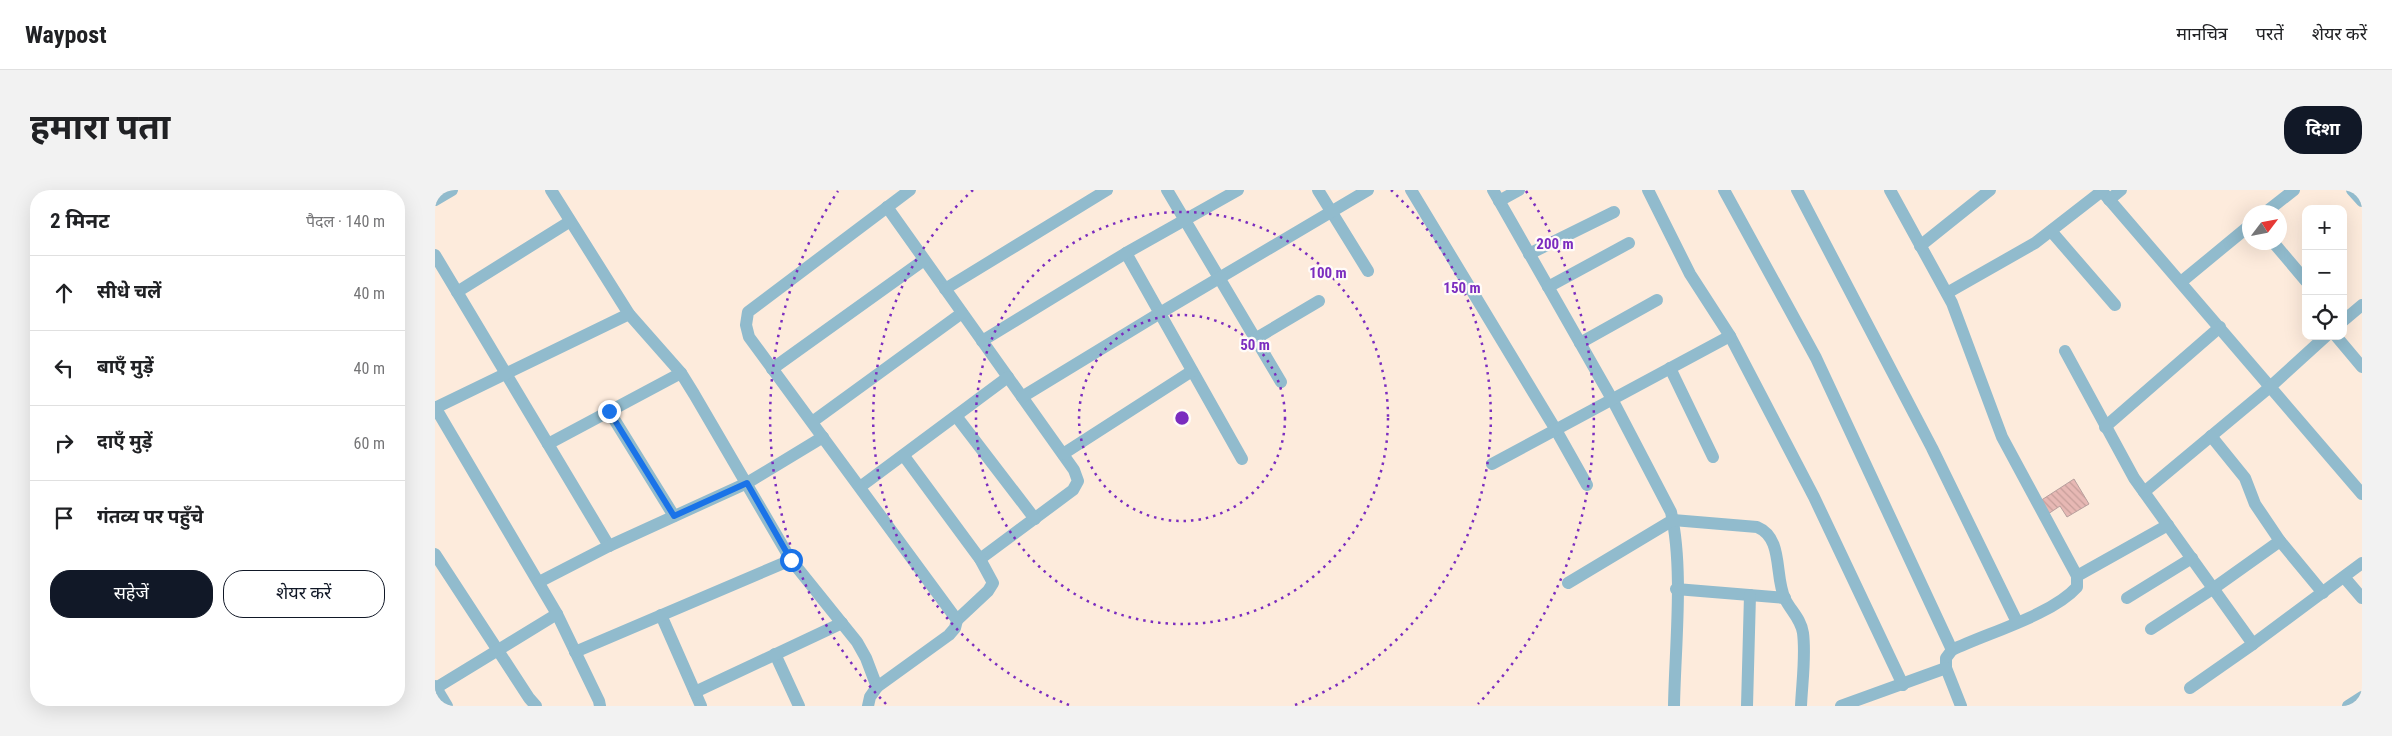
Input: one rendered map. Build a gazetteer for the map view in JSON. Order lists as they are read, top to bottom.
{
  "north": "top right",
  "page": {
    "header": "Waypost",
    "nav": ["मानचित्र", "परतें", "शेयर करें"],
    "buttons": [
      "दिशा",
      ["सहेजें", "शेयर करें"]
    ],
    "title": "हमारा पता",
    "heading": ["2 मिनट", "पैदल · 140 m"],
    "map_buttons": ["+", "−"],
    "list": [
      ["सीधे चलें", "40 m"],
      ["बाएँ मुड़ें", "40 m"],
      ["दाएँ मुड़ें", "60 m"],
      "गंतव्य पर पहुँचे"
    ]
  },
  "rings": [
    "200 m",
    "100 m",
    "150 m",
    "50 m"
  ]
}
